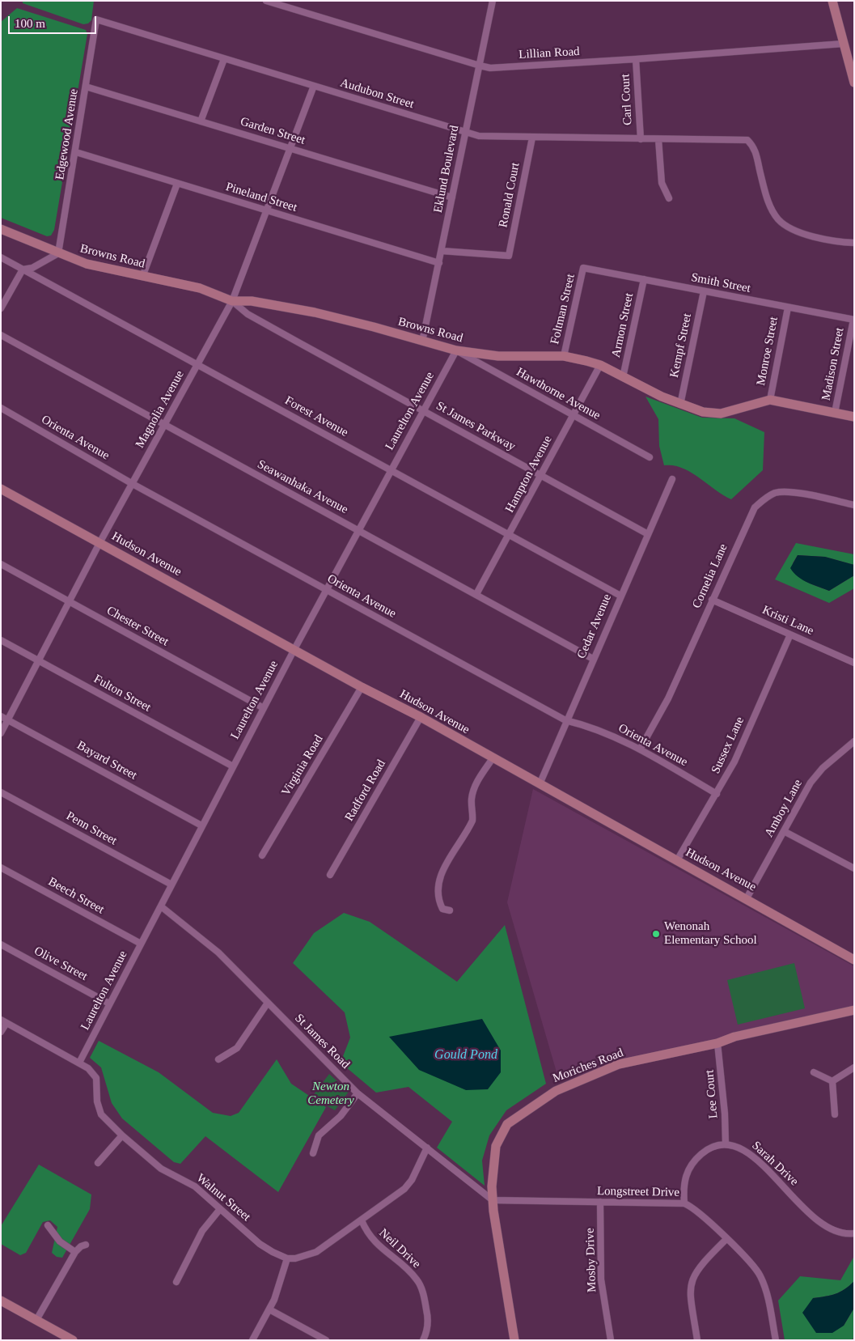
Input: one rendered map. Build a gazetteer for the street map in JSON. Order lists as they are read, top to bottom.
{
  "streets": {
    "street": [
      "Lillian Road",
      "Audubon Street",
      "Carl Court",
      "Garden Street",
      "Edgewood Avenue",
      "Eklund Boulevard",
      "Ronald Court",
      "Pineland Street",
      "Browns Road",
      "Smith Street",
      "Foltman Street",
      "Armon Street",
      "Kempf Street",
      "Monroe Street",
      "Madison Street",
      "Hawthorne Avenue",
      "Magnolia Avenue",
      "Laurelton Avenue",
      "Forest Avenue",
      "St James Parkway",
      "Orienta Avenue",
      "Hampton Avenue",
      "Seawanhaka Avenue",
      "Hudson Avenue",
      "Cornelia Lane",
      "Kristi Lane",
      "Chester Street",
      "Cedar Avenue",
      "Fulton Street",
      "Sussex Lane",
      "Bayard Street",
      "Virginia Road",
      "Radford Road",
      "Amboy Lane",
      "Penn Street",
      "Beech Street",
      "Olive Street",
      "St James Road",
      "Moriches Road",
      "Lee Court",
      "Sarah Drive",
      "Longstreet Drive",
      "Walnut Street",
      "Neil Drive",
      "Mosby Drive"
    ]
  },
  "crossings": [
    ["Lillian Road", "Carl Court"],
    ["Lillian Road", "Eklund Boulevard"],
    ["Audubon Street", "Carl Court"],
    ["Audubon Street", "Edgewood Avenue"],
    ["Audubon Street", "Eklund Boulevard"],
    ["Audubon Street", "Ronald Court"],
    ["Audubon Street", "Magnolia Avenue"],
    ["Garden Street", "Edgewood Avenue"],
    ["Garden Street", "Eklund Boulevard"],
    ["Garden Street", "Magnolia Avenue"],
    ["Edgewood Avenue", "Pineland Street"],
    ["Edgewood Avenue", "Browns Road"],
    ["Eklund Boulevard", "Ronald Court"],
    ["Eklund Boulevard", "Pineland Street"],
    ["Eklund Boulevard", "Browns Road"],
    ["Pineland Street", "Magnolia Avenue"],
    ["Browns Road", "Foltman Street"],
    ["Browns Road", "Armon Street"],
    ["Browns Road", "Kempf Street"],
    ["Browns Road", "Monroe Street"],
    ["Browns Road", "Madison Street"],
    ["Browns Road", "Hawthorne Avenue"],
    ["Browns Road", "Magnolia Avenue"],
    ["Browns Road", "Laurelton Avenue"],
    ["Browns Road", "St James Parkway"],
    ["Browns Road", "Hampton Avenue"],
    ["Smith Street", "Foltman Street"],
    ["Smith Street", "Armon Street"],
    ["Smith Street", "Kempf Street"],
    ["Smith Street", "Monroe Street"],
    ["Smith Street", "Madison Street"],
    ["Hawthorne Avenue", "Laurelton Avenue"],
    ["Hawthorne Avenue", "Hampton Avenue"],
    ["Magnolia Avenue", "Forest Avenue"],
    ["Magnolia Avenue", "St James Parkway"],
    ["Magnolia Avenue", "Orienta Avenue"],
    ["Magnolia Avenue", "Seawanhaka Avenue"],
    ["Magnolia Avenue", "Hudson Avenue"],
    ["Magnolia Avenue", "Chester Street"],
    ["Magnolia Avenue", "Fulton Street"],
    ["Magnolia Avenue", "Bayard Street"],
    ["Laurelton Avenue", "Forest Avenue"],
    ["Laurelton Avenue", "St James Parkway"],
    ["Laurelton Avenue", "Orienta Avenue"],
    ["Laurelton Avenue", "Seawanhaka Avenue"],
    ["Laurelton Avenue", "Hudson Avenue"],
    ["Laurelton Avenue", "Chester Street"],
    ["Laurelton Avenue", "Fulton Street"],
    ["Laurelton Avenue", "Bayard Street"],
    ["Laurelton Avenue", "Penn Street"],
    ["Laurelton Avenue", "Beech Street"],
    ["Laurelton Avenue", "Olive Street"],
    ["Laurelton Avenue", "St James Road"],
    ["Laurelton Avenue", "Walnut Street"],
    ["Forest Avenue", "Hampton Avenue"],
    ["Forest Avenue", "Cedar Avenue"],
    ["St James Parkway", "Hampton Avenue"],
    ["St James Parkway", "Cedar Avenue"],
    ["Orienta Avenue", "Cornelia Lane"],
    ["Orienta Avenue", "Cedar Avenue"],
    ["Orienta Avenue", "Sussex Lane"],
    ["Hampton Avenue", "Seawanhaka Avenue"],
    ["Seawanhaka Avenue", "Cedar Avenue"],
    ["Hudson Avenue", "Cedar Avenue"],
    ["Hudson Avenue", "Sussex Lane"],
    ["Hudson Avenue", "Virginia Road"],
    ["Hudson Avenue", "Radford Road"],
    ["Hudson Avenue", "Amboy Lane"],
    ["Cornelia Lane", "Kristi Lane"],
    ["Kristi Lane", "Sussex Lane"],
    ["St James Road", "Moriches Road"],
    ["St James Road", "Longstreet Drive"],
    ["Moriches Road", "Lee Court"],
    ["Moriches Road", "Longstreet Drive"],
    ["Lee Court", "Sarah Drive"],
    ["Longstreet Drive", "Mosby Drive"]
  ],
  "water": ["Gould Pond"],
  "parks": ["Newton Cemetery"],
  "places": ["Wenonah Elementary School"],
  "scale_bar": "100 m"
}
